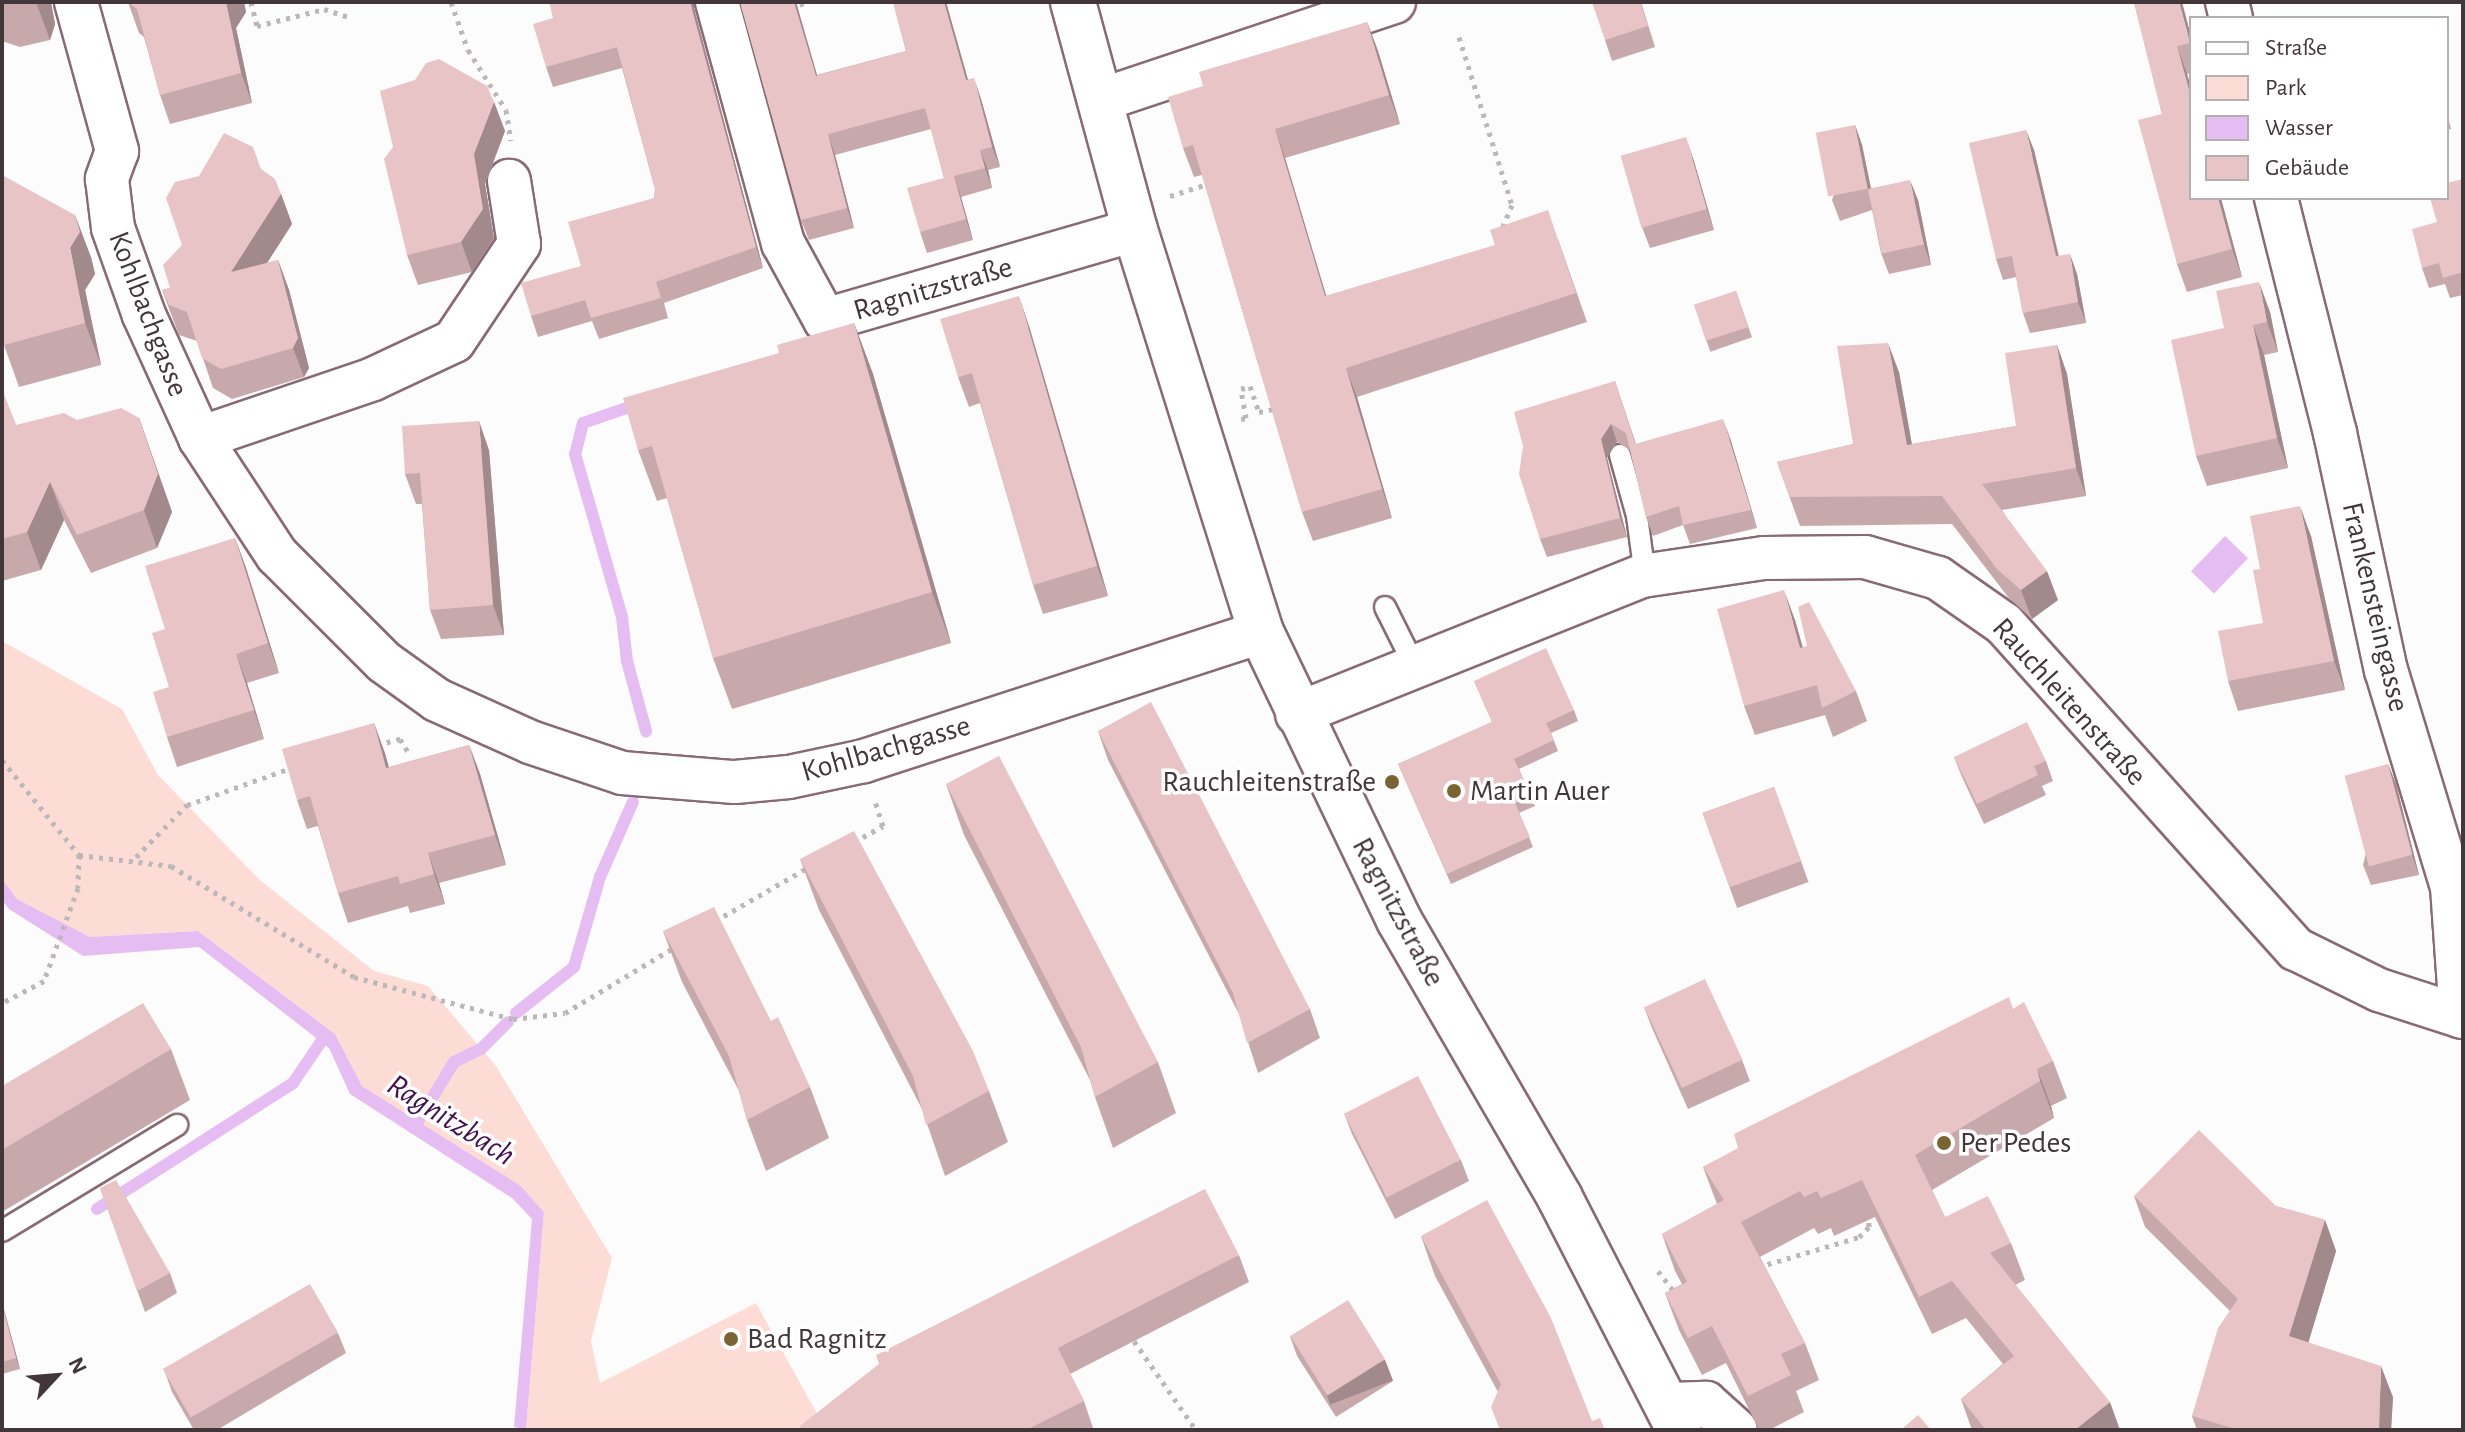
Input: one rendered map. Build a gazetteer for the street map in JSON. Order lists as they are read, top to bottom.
{
  "streets": {
    "main road": ["Ragnitzstraße"],
    "street": ["Kohlbachgasse", "Frankensteingasse", "Rauchleitenstraße"]
  },
  "crossings": [
    ["Ragnitzstraße", "Kohlbachgasse"],
    ["Ragnitzstraße", "Rauchleitenstraße"],
    ["Frankensteingasse", "Rauchleitenstraße"]
  ],
  "water": ["Ragnitzbach"],
  "places": [
    "Rauchleitenstraße",
    "Martin Auer",
    "Per Pedes",
    "Bad Ragnitz"
  ],
  "legend": [
    "Straße",
    "Park",
    "Wasser",
    "Gebäude"
  ],
  "north": "top right"
}
